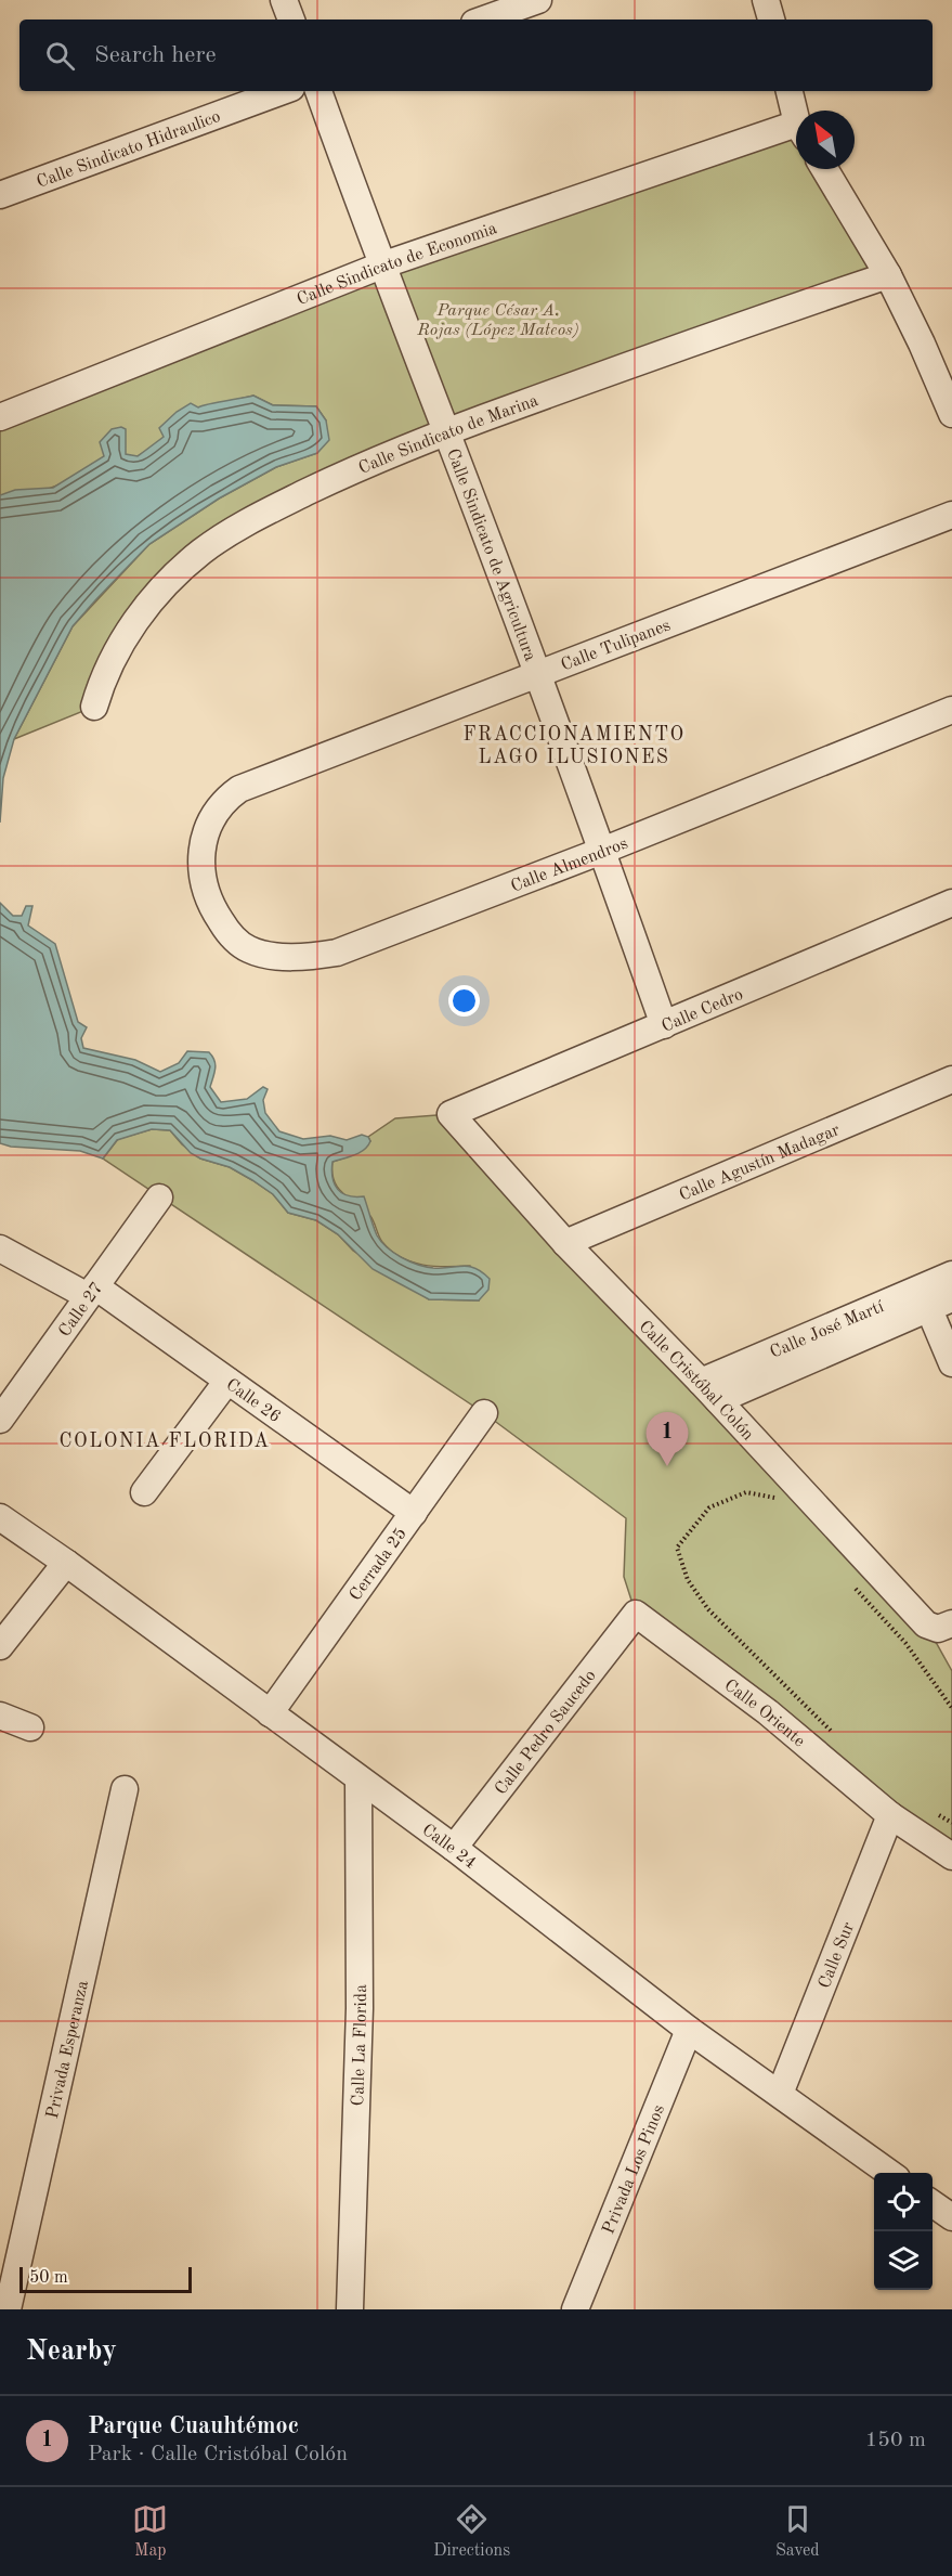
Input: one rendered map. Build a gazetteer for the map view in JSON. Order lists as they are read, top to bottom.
{
  "streets": {
    "street": [
      "Calle Sindicato Hidraulico",
      "Calle Sindicato de Economia",
      "Calle Sindicato de Marina",
      "Calle Sindicato de Agricultura",
      "Calle Tulipanes",
      "Calle Almendros",
      "Calle Cedro",
      "Calle Agustín Madagar",
      "Calle 27",
      "Calle José Martí",
      "Calle Cristóbal Colón",
      "Calle 26",
      "Cerrada 25",
      "Calle Oriente",
      "Calle Pedro Saucedo",
      "Calle 24",
      "Calle Sur",
      "Calle La Florida",
      "Privada Esperanza",
      "Privada Los Pinos"
    ]
  },
  "crossings": [
    ["Calle Sindicato de Economia", "Calle Sindicato de Agricultura"],
    ["Calle Sindicato de Marina", "Calle Sindicato de Agricultura"],
    ["Calle Sindicato de Agricultura", "Calle Tulipanes"],
    ["Calle Sindicato de Agricultura", "Calle Almendros"],
    ["Calle Sindicato de Agricultura", "Calle Cedro"],
    ["Calle Tulipanes", "Calle Almendros"],
    ["Calle Cedro", "Calle Cristóbal Colón"],
    ["Calle Agustín Madagar", "Calle Cristóbal Colón"],
    ["Calle 27", "Calle 26"],
    ["Calle José Martí", "Calle Cristóbal Colón"],
    ["Calle 26", "Cerrada 25"],
    ["Cerrada 25", "Calle 24"],
    ["Calle Oriente", "Calle Pedro Saucedo"],
    ["Calle Oriente", "Calle Sur"],
    ["Calle Pedro Saucedo", "Calle 24"],
    ["Calle 24", "Calle Sur"],
    ["Calle 24", "Calle La Florida"],
    ["Calle 24", "Privada Los Pinos"]
  ],
  "districts": ["FRACCIONAMIENTO LAGO ILUSIONES", "COLONIA FLORIDA"],
  "parks": ["Parque César A. Rojas (López Mateos)"],
  "scale_bar": "50 m",
  "north": "top left",
  "page": {
    "search": "Search here",
    "pins": "1",
    "scale": "50 m",
    "heading": "Nearby",
    "list": [
      {
        "mark": "1",
        "name": "Parque Cuauhtémoc",
        "note": "Park · Calle Cristóbal Colón",
        "value": "150 m"
      }
    ],
    "nav": ["Map", "Directions", "Saved"]
  }
}
